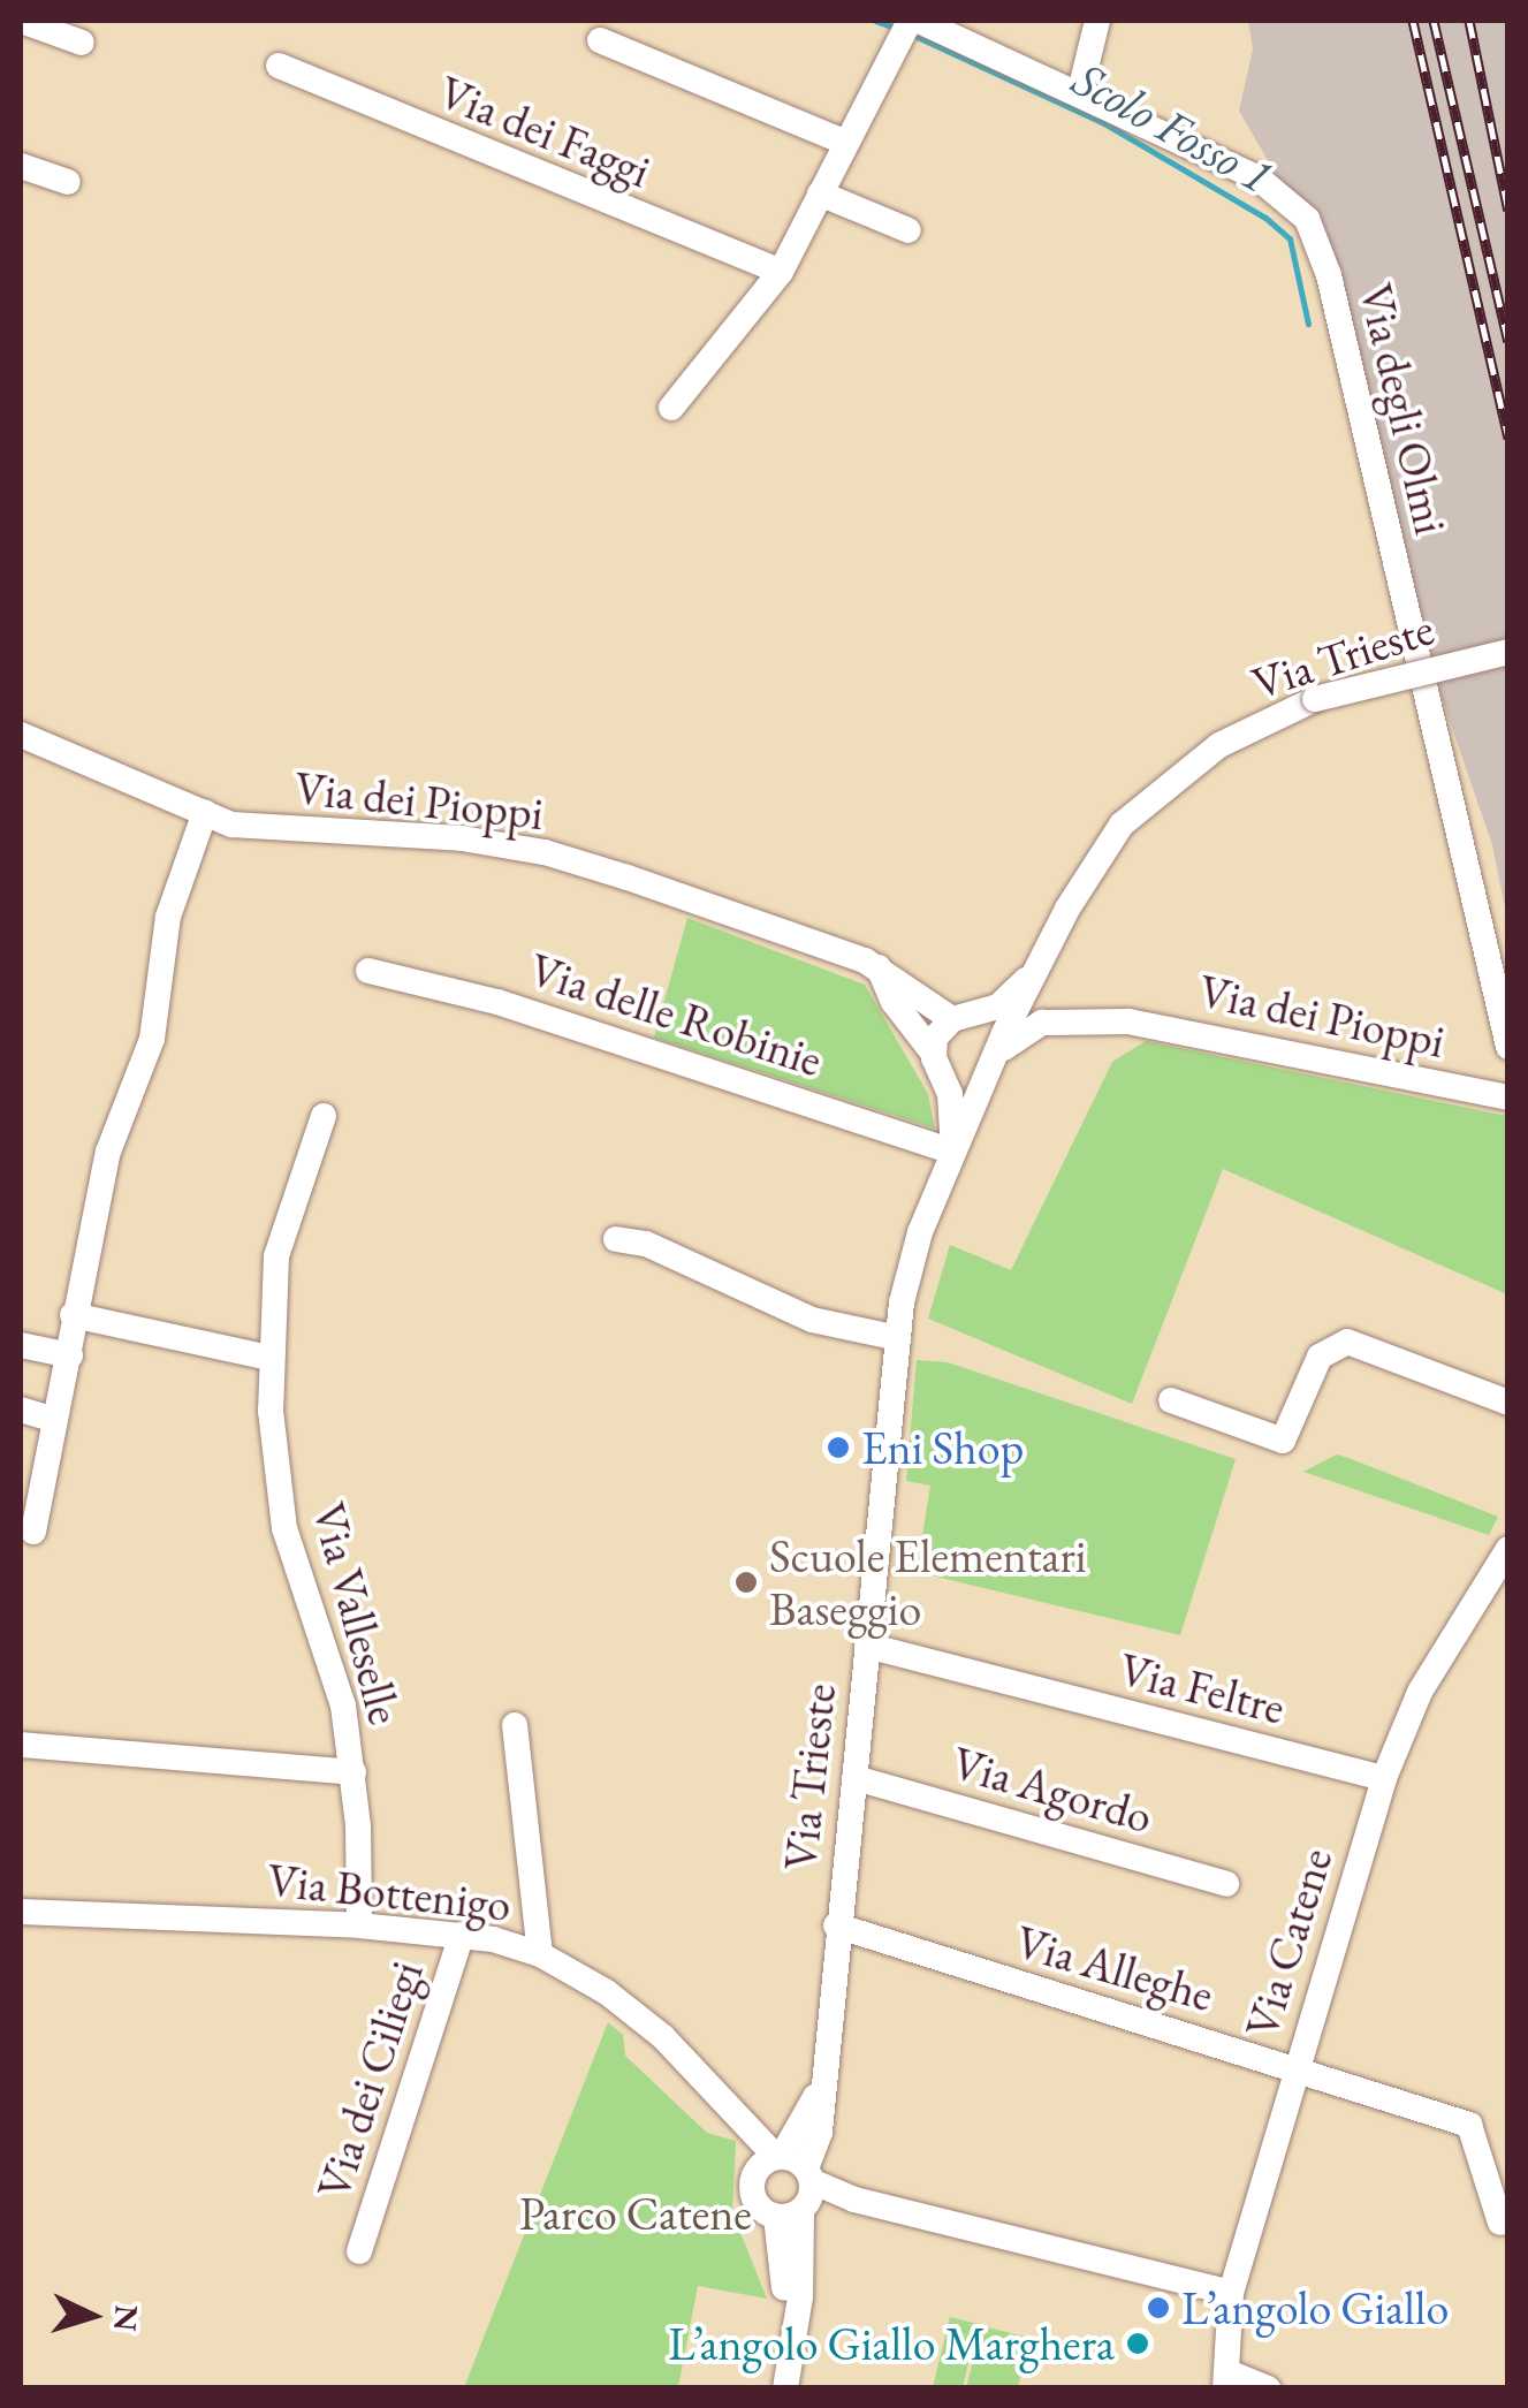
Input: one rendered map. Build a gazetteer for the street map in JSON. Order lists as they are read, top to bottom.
{
  "streets": {
    "street": [
      "Via dei Faggi",
      "Via degli Olmi",
      "Via Trieste",
      "Via dei Pioppi",
      "Via delle Robinie",
      "Via Valleselle",
      "Via Feltre",
      "Via Agordo",
      "Via Bottenigo",
      "Via Catene",
      "Via Alleghe",
      "Via dei Ciliegi"
    ]
  },
  "crossings": [
    ["Via Trieste", "Via dei Pioppi"],
    ["Via Trieste", "Via delle Robinie"],
    ["Via Trieste", "Via Feltre"],
    ["Via Trieste", "Via Agordo"],
    ["Via Trieste", "Via Bottenigo"],
    ["Via Trieste", "Via Alleghe"],
    ["Via Valleselle", "Via Bottenigo"],
    ["Via Feltre", "Via Catene"],
    ["Via Bottenigo", "Via Catene"],
    ["Via Bottenigo", "Via dei Ciliegi"],
    ["Via Catene", "Via Alleghe"]
  ],
  "water": ["Scolo Fosso 1"],
  "parks": ["Parco Catene"],
  "places": [
    "Eni Shop",
    "Scuole Elementari Baseggio",
    "L’angolo Giallo",
    "L’angolo Giallo Marghera"
  ],
  "north": "right"
}
